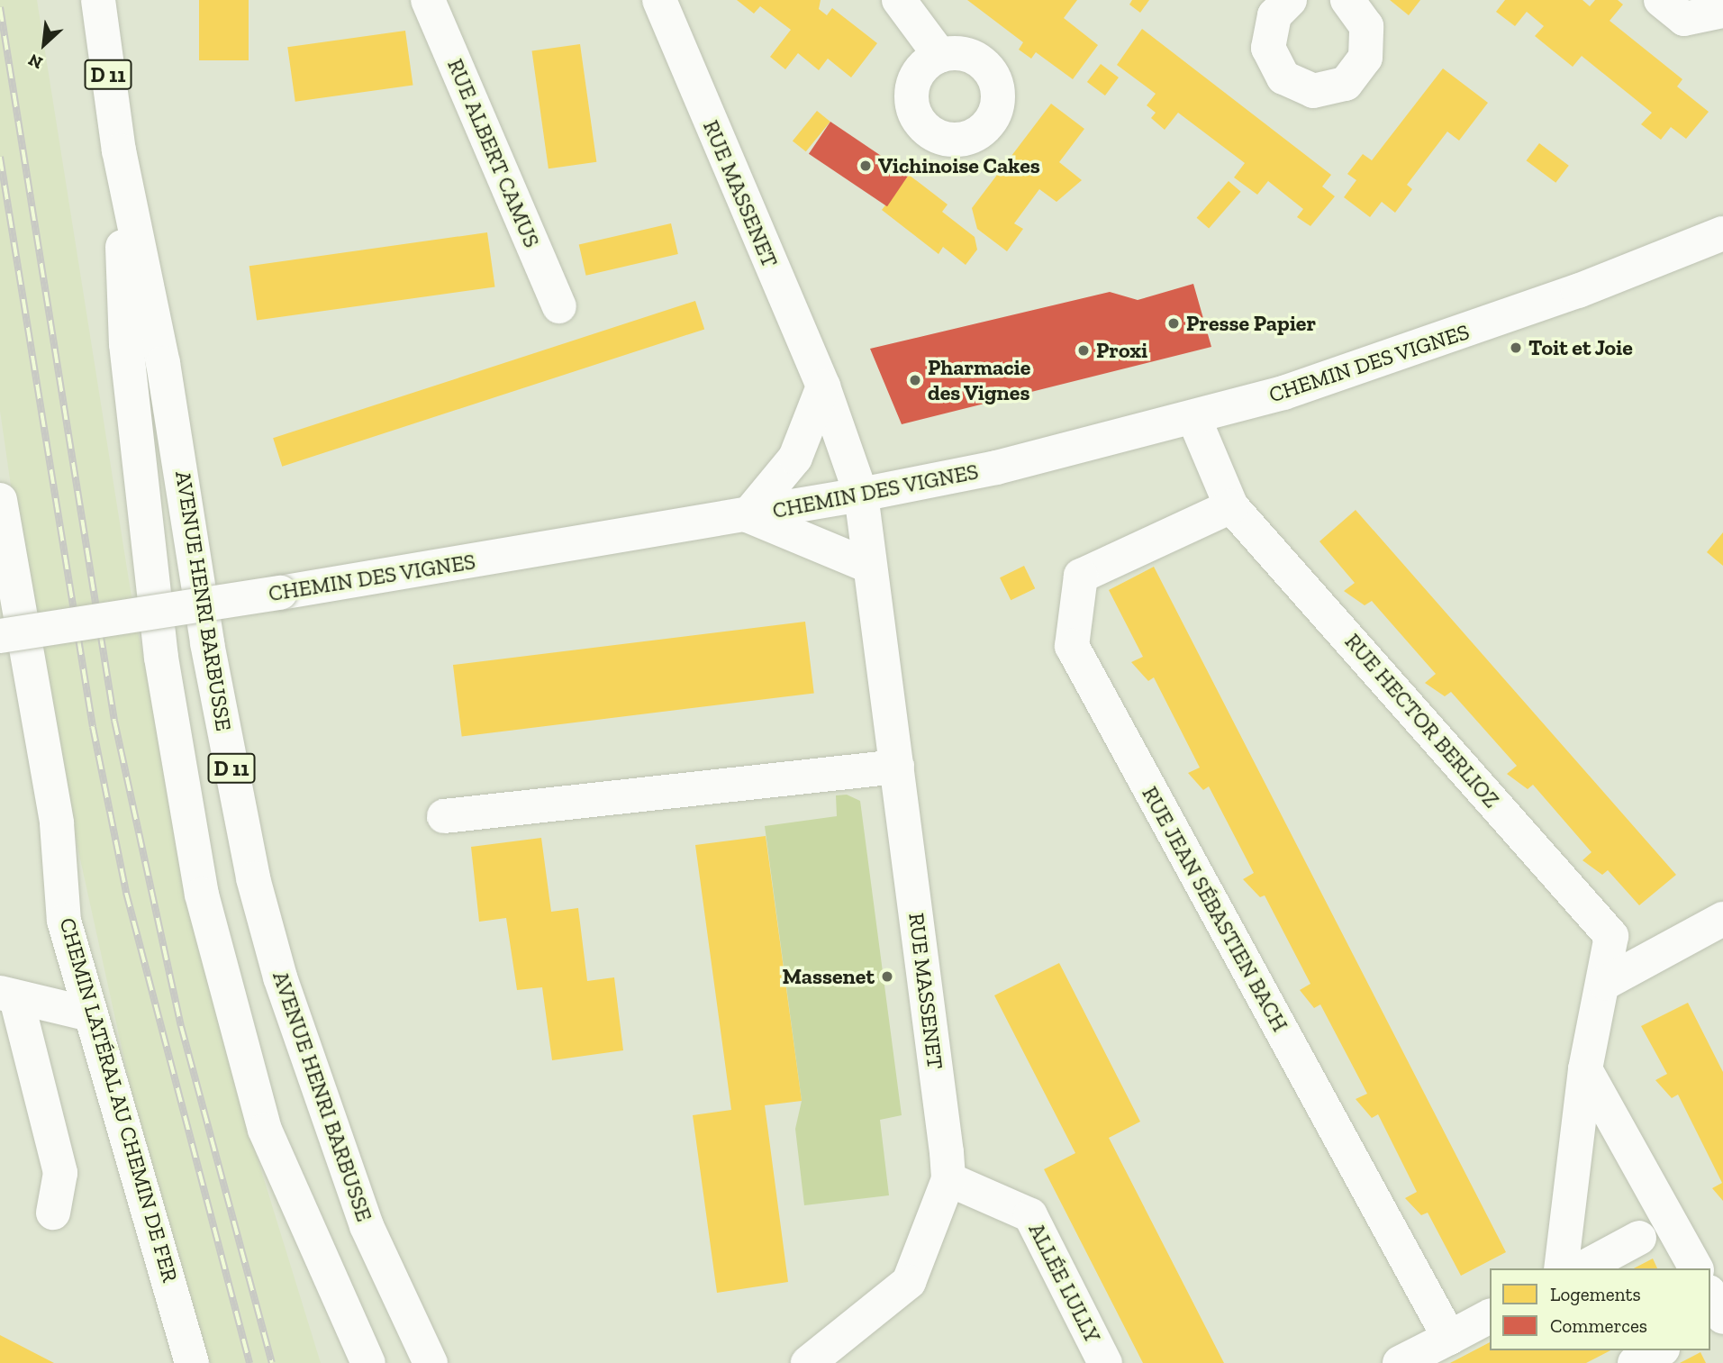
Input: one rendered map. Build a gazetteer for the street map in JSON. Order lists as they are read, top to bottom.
{
  "streets": {
    "street": [
      "D 11",
      "RUE ALBERT CAMUS",
      "RUE MASSENET",
      "CHEMIN DES VIGNES",
      "AVENUE HENRI BARBUSSE",
      "RUE HECTOR BERLIOZ",
      "RUE JEAN SÉBASTIEN BACH",
      "CHEMIN LATÉRAL AU CHEMIN DE FER",
      "ALLÉE LULLY"
    ]
  },
  "crossings": [
    ["RUE MASSENET", "CHEMIN DES VIGNES"],
    ["RUE MASSENET", "ALLÉE LULLY"],
    ["CHEMIN DES VIGNES", "RUE HECTOR BERLIOZ"],
    ["RUE HECTOR BERLIOZ", "RUE JEAN SÉBASTIEN BACH"]
  ],
  "places": [
    "Vichinoise Cakes",
    "Presse Papier",
    "Toit et Joie",
    "Proxi",
    "Pharmacie des Vignes",
    "Massenet"
  ],
  "legend": ["Logements", "Commerces"],
  "north": "bottom left"
}
